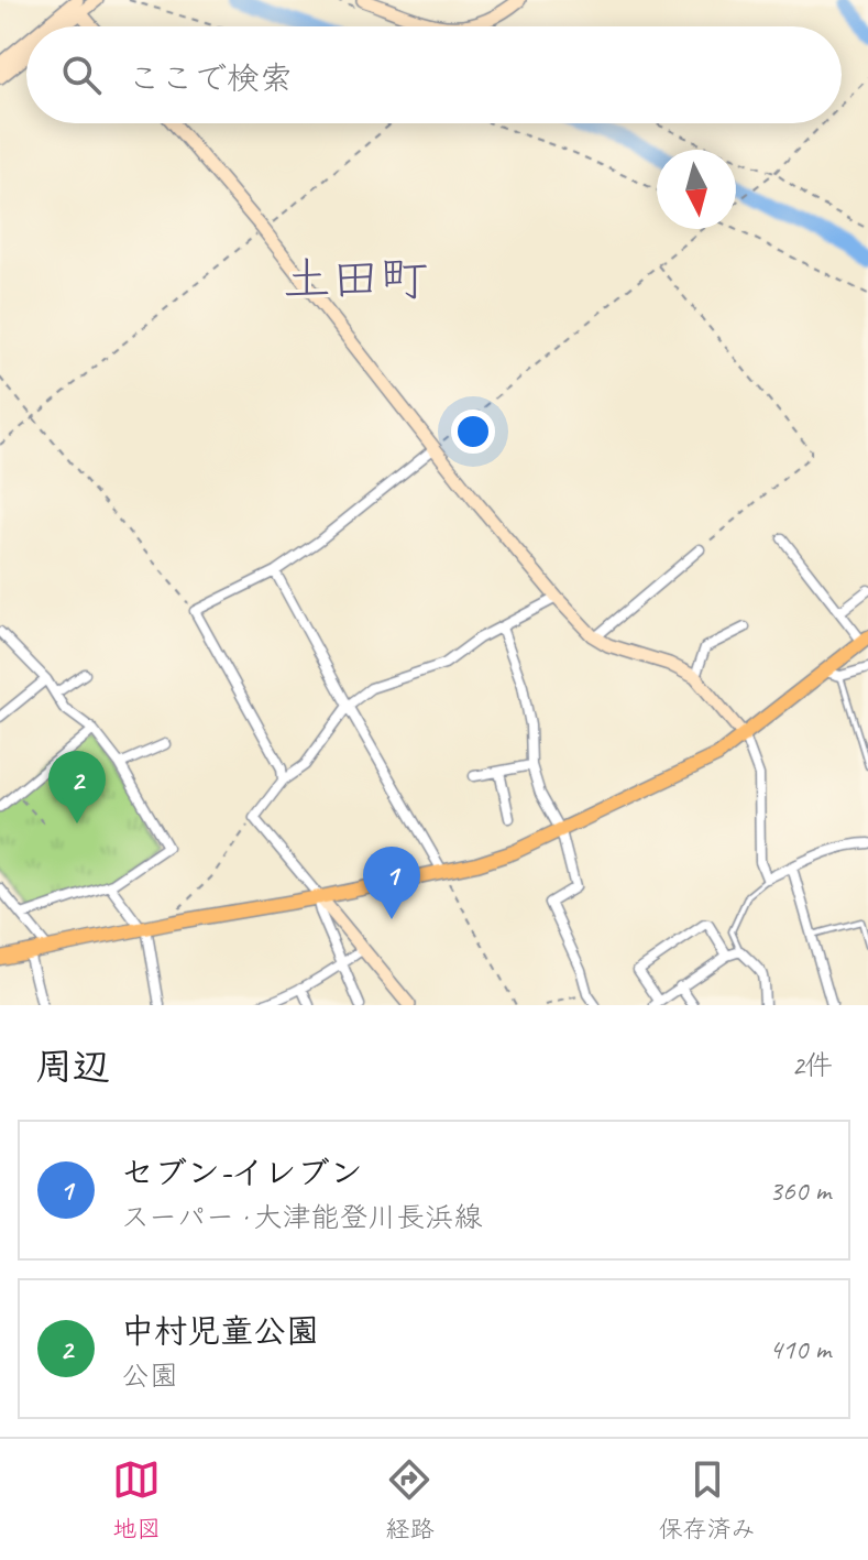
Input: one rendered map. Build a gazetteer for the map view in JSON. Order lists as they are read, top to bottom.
{
  "districts": ["土田町"],
  "north": "bottom",
  "page": {
    "search": "ここで検索",
    "pins": ["2", "1"],
    "heading": ["周辺", "2件"],
    "list": [
      {
        "mark": "1",
        "name": "セブン-イレブン",
        "note": "スーパー · 大津能登川長浜線",
        "value": "360 m"
      },
      {
        "mark": "2",
        "name": "中村児童公園",
        "note": "公園",
        "value": "410 m"
      }
    ],
    "nav": ["地図", "経路", "保存済み"]
  }
}
